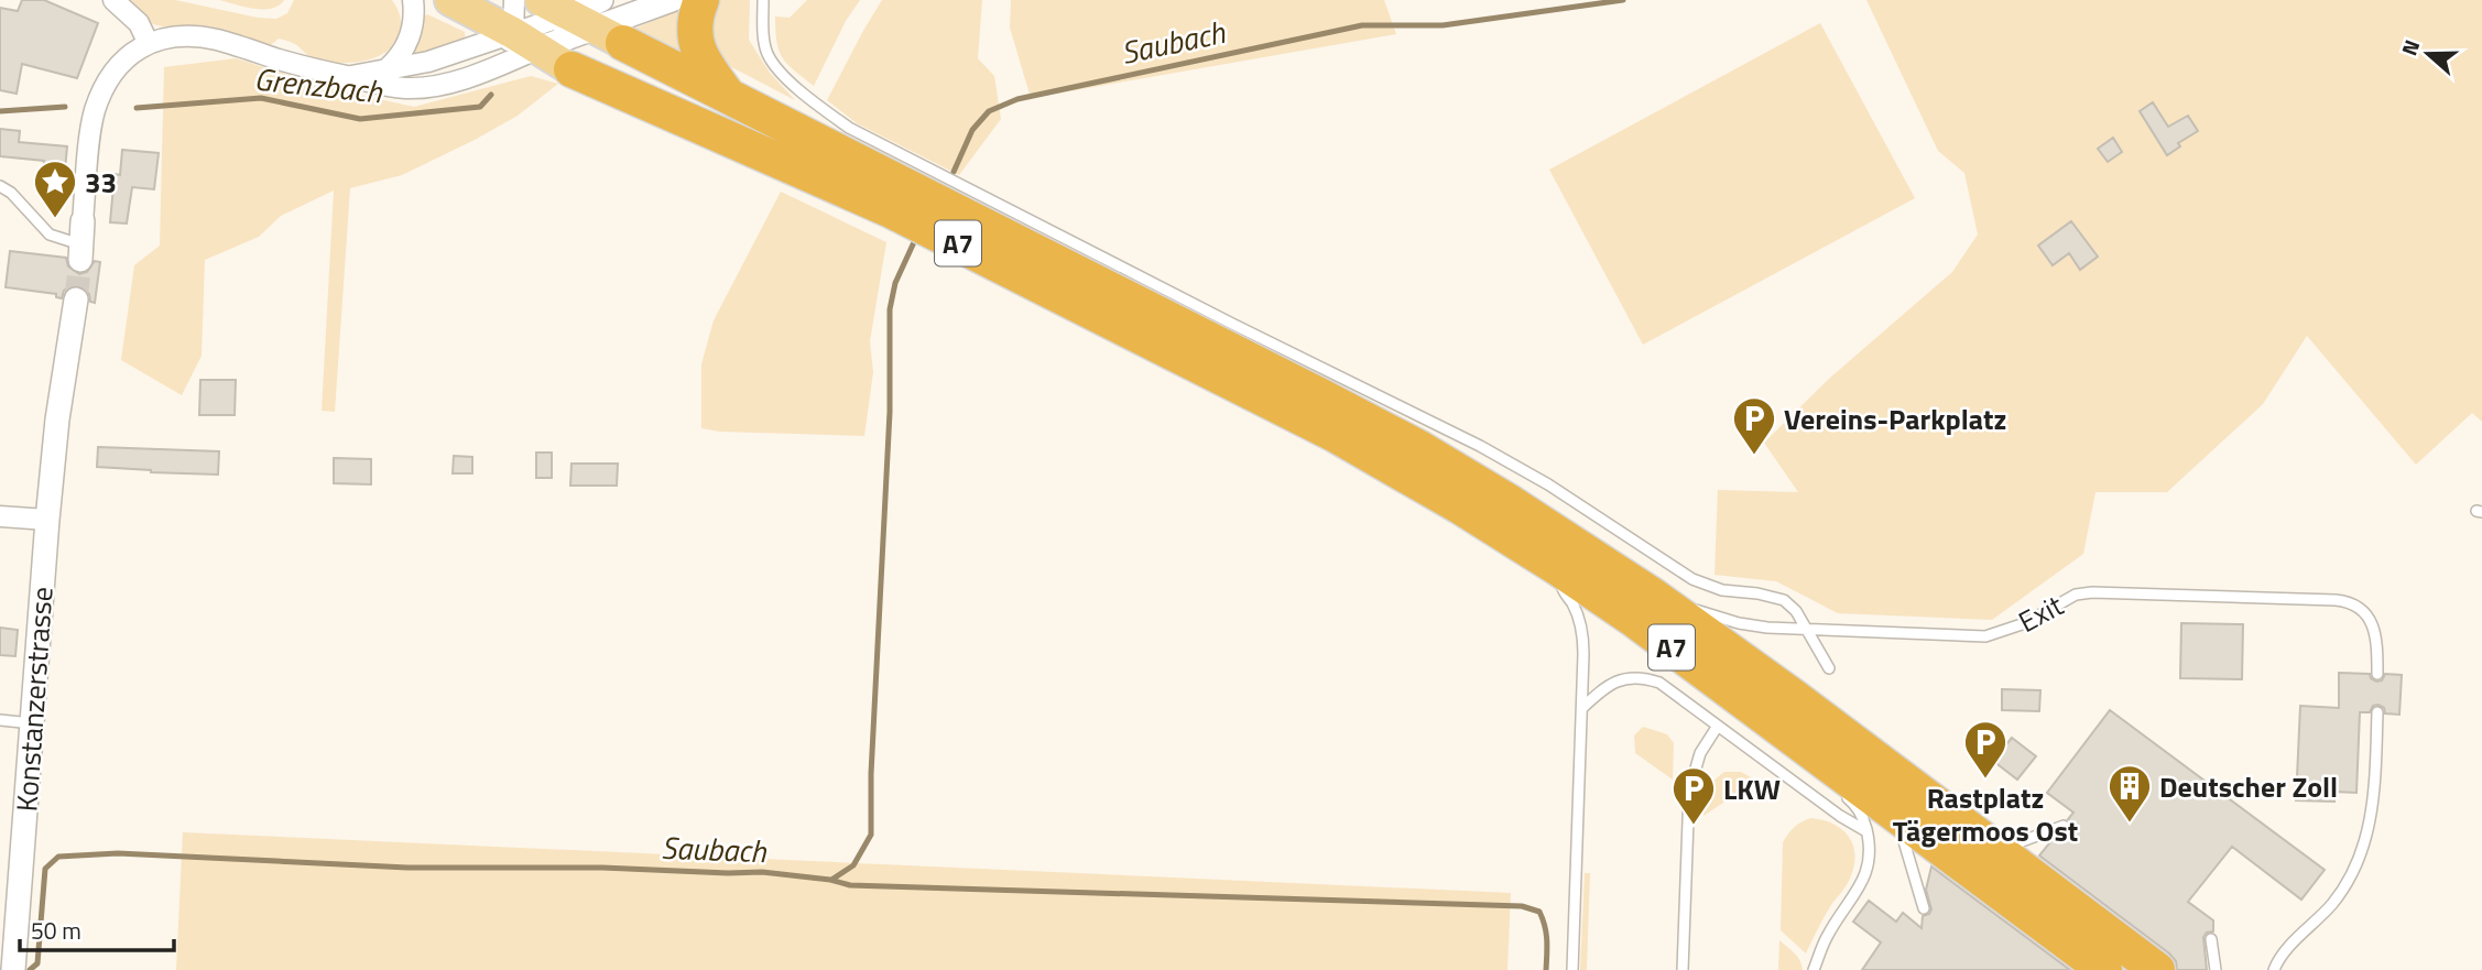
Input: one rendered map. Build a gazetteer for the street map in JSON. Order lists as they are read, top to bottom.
{
  "streets": {
    "highway": ["A7"],
    "street": ["Konstanzerstrasse"],
    "lane": ["Exit"]
  },
  "crossings": [
    ["A7", "Exit"]
  ],
  "water": ["Saubach", "Grenzbach"],
  "places": {
    "place": ["33"],
    "parking": ["Vereins-Parkplatz", "Rastplatz Tägermoos Ost", "LKW"],
    "building": ["Deutscher Zoll"]
  },
  "scale_bar": "50 m",
  "north": "left"
}
